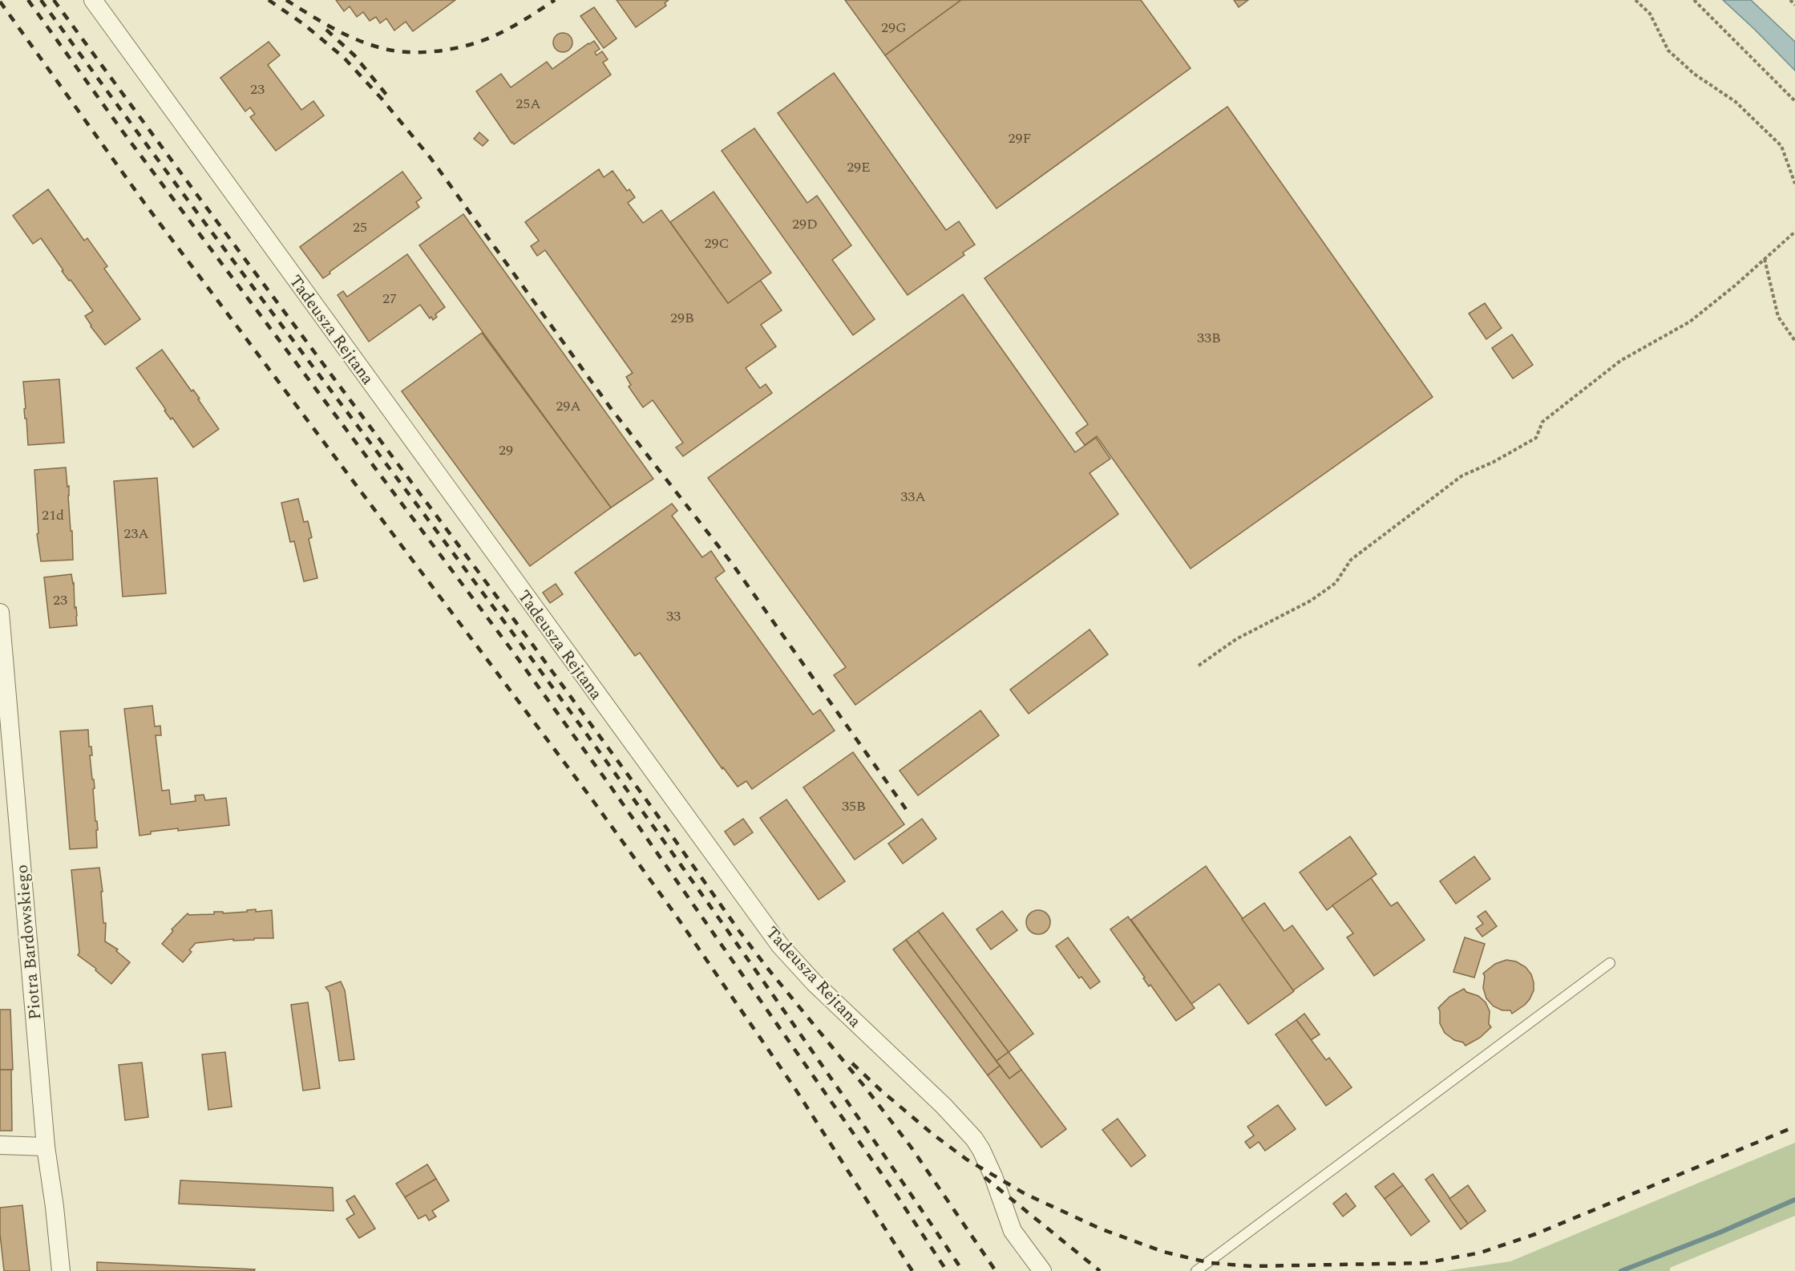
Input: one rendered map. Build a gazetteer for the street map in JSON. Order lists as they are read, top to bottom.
{
  "streets": {
    "street": ["Tadeusza Rejtana", "Piotra Bardowskiego"]
  },
  "house_numbers": [
    "29G",
    "23",
    "25A",
    "29F",
    "29E",
    "29D",
    "25",
    "29C",
    "27",
    "29B",
    "33B",
    "29A",
    "29",
    "33A",
    "21d",
    "23A",
    "23",
    "33",
    "35B"
  ]
}
